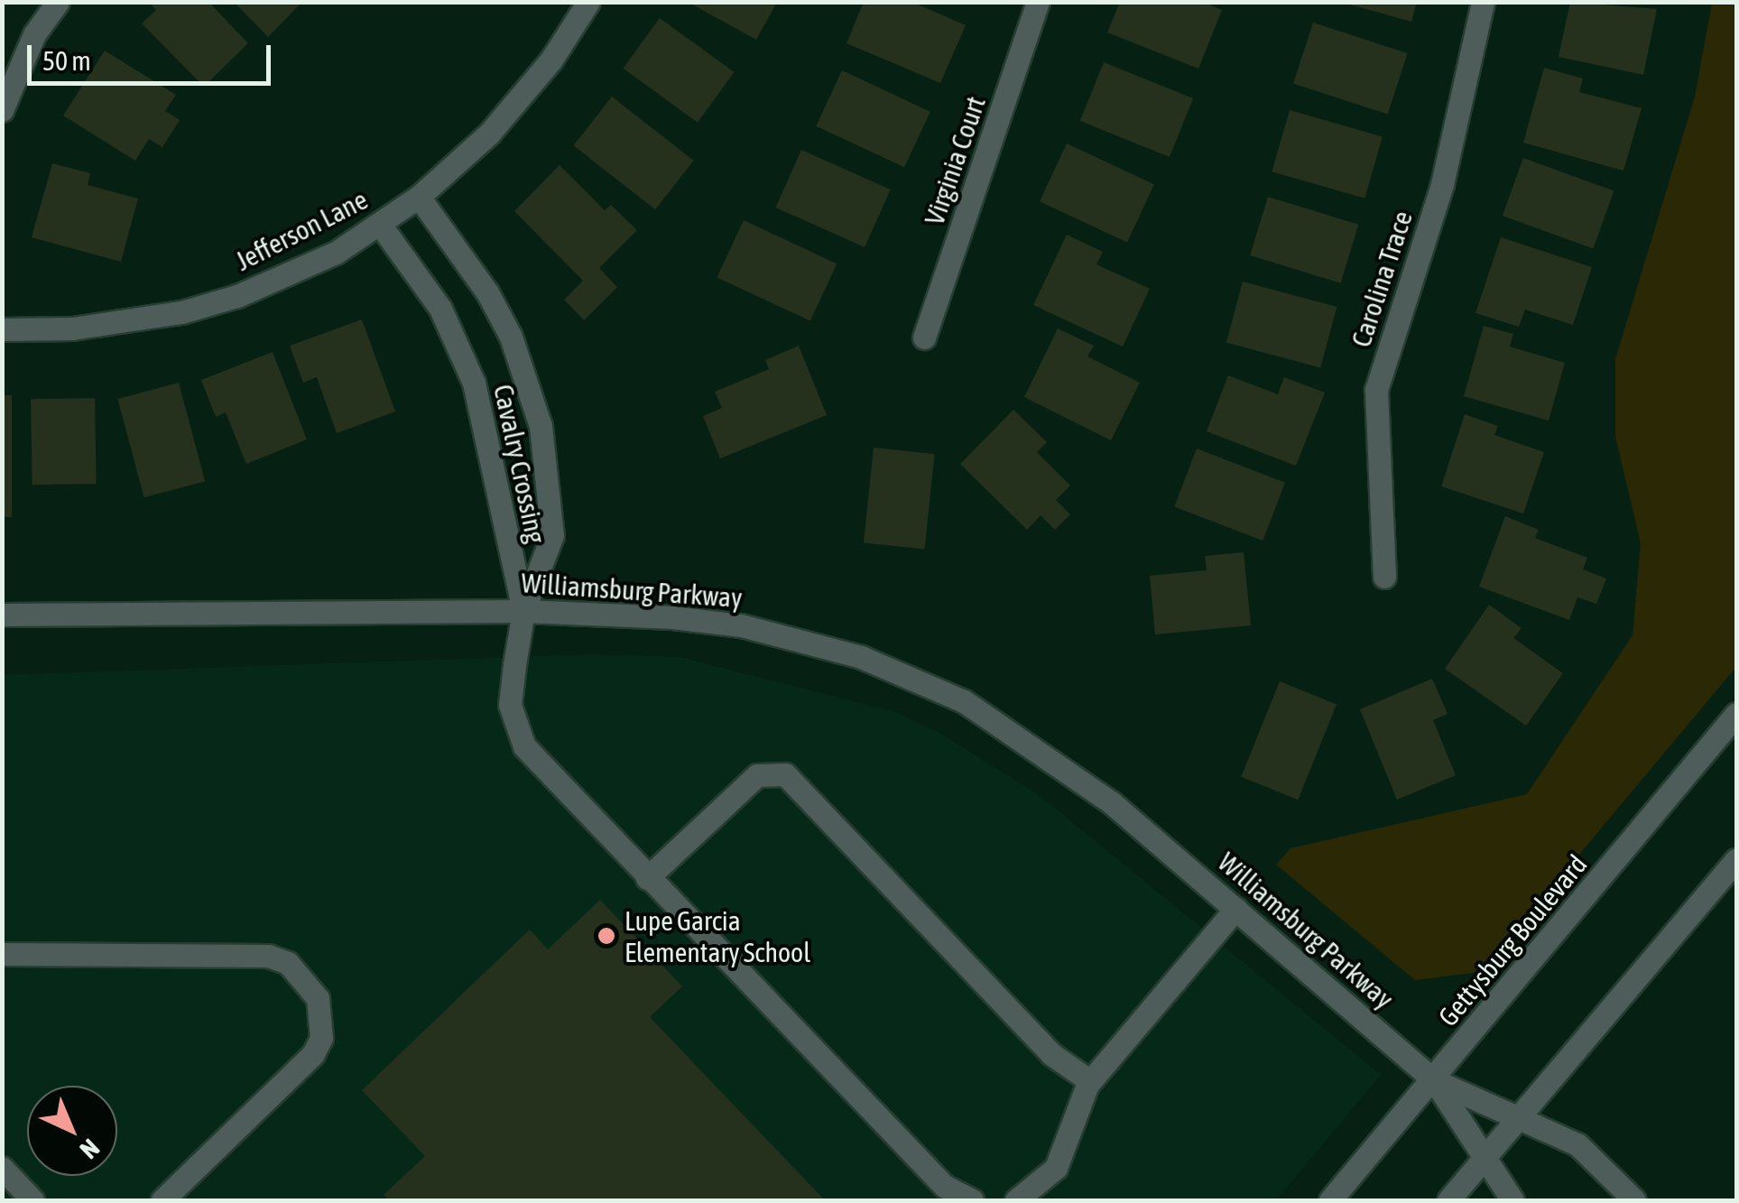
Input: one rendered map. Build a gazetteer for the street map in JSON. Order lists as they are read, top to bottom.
{
  "streets": {
    "street": [
      "Virginia Court",
      "Jefferson Lane",
      "Carolina Trace",
      "Cavalry Crossing",
      "Williamsburg Parkway",
      "Gettysburg Boulevard"
    ]
  },
  "crossings": [
    ["Jefferson Lane", "Cavalry Crossing"],
    ["Cavalry Crossing", "Williamsburg Parkway"],
    ["Williamsburg Parkway", "Gettysburg Boulevard"]
  ],
  "places": ["Lupe Garcia Elementary School"],
  "scale_bar": "50 m",
  "north": "bottom right"
}
